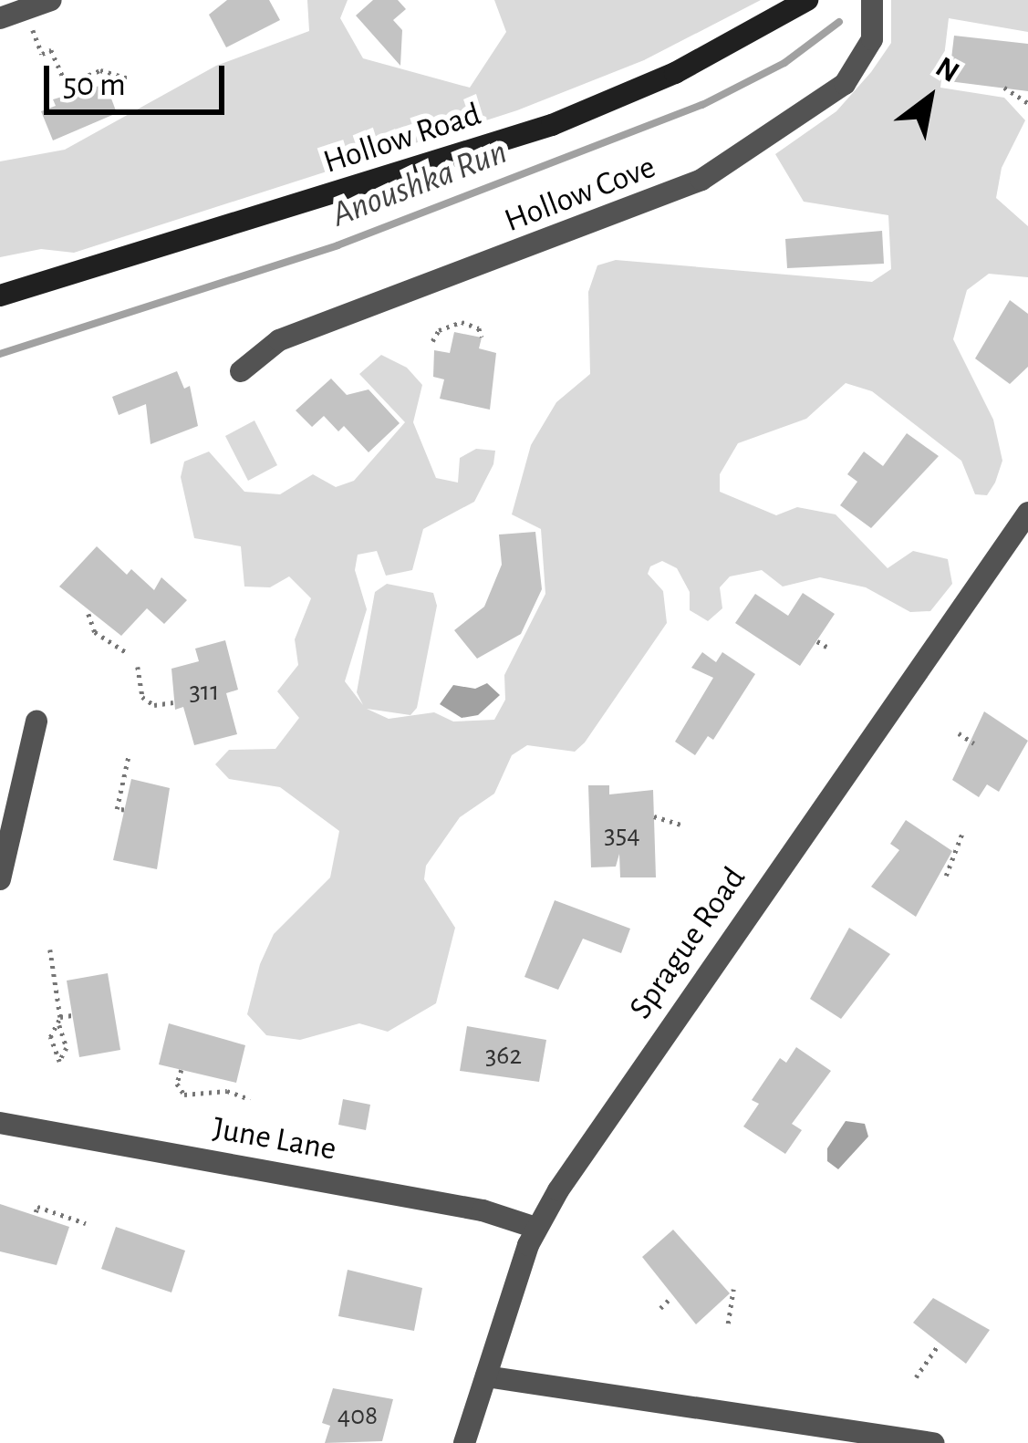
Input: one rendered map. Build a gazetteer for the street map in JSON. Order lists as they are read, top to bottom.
{
  "streets": {
    "main road": ["Hollow Road"],
    "street": ["Hollow Cove", "Sprague Road", "June Lane"]
  },
  "crossings": [
    ["Sprague Road", "June Lane"]
  ],
  "water": ["Anoushka Run"],
  "house_numbers": [
    "311",
    "354",
    "362",
    "408"
  ],
  "scale_bar": "50 m",
  "north": "top right"
}
